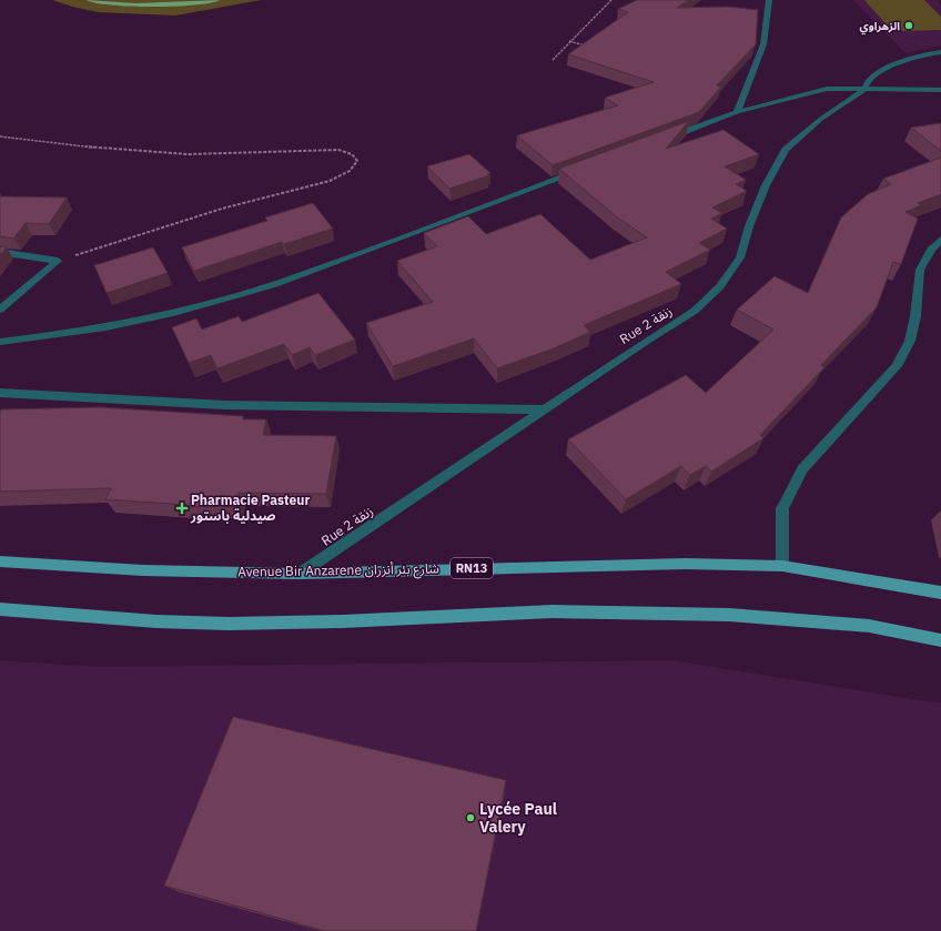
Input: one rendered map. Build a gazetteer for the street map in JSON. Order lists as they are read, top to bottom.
{
  "streets": {
    "main road": ["RN13", "Avenue Bir Anzarene شارع بئر أنزران"],
    "street": ["Rue 2 زنقة"]
  },
  "crossings": [
    ["Rue 2 زنقة", "Avenue Bir Anzarene شارع بئر أنزران"]
  ],
  "places": {
    "other": ["الزهراوي", "Lycée Paul Valery"],
    "health": ["Pharmacie Pasteur صيدلية باستور"]
  }
}
